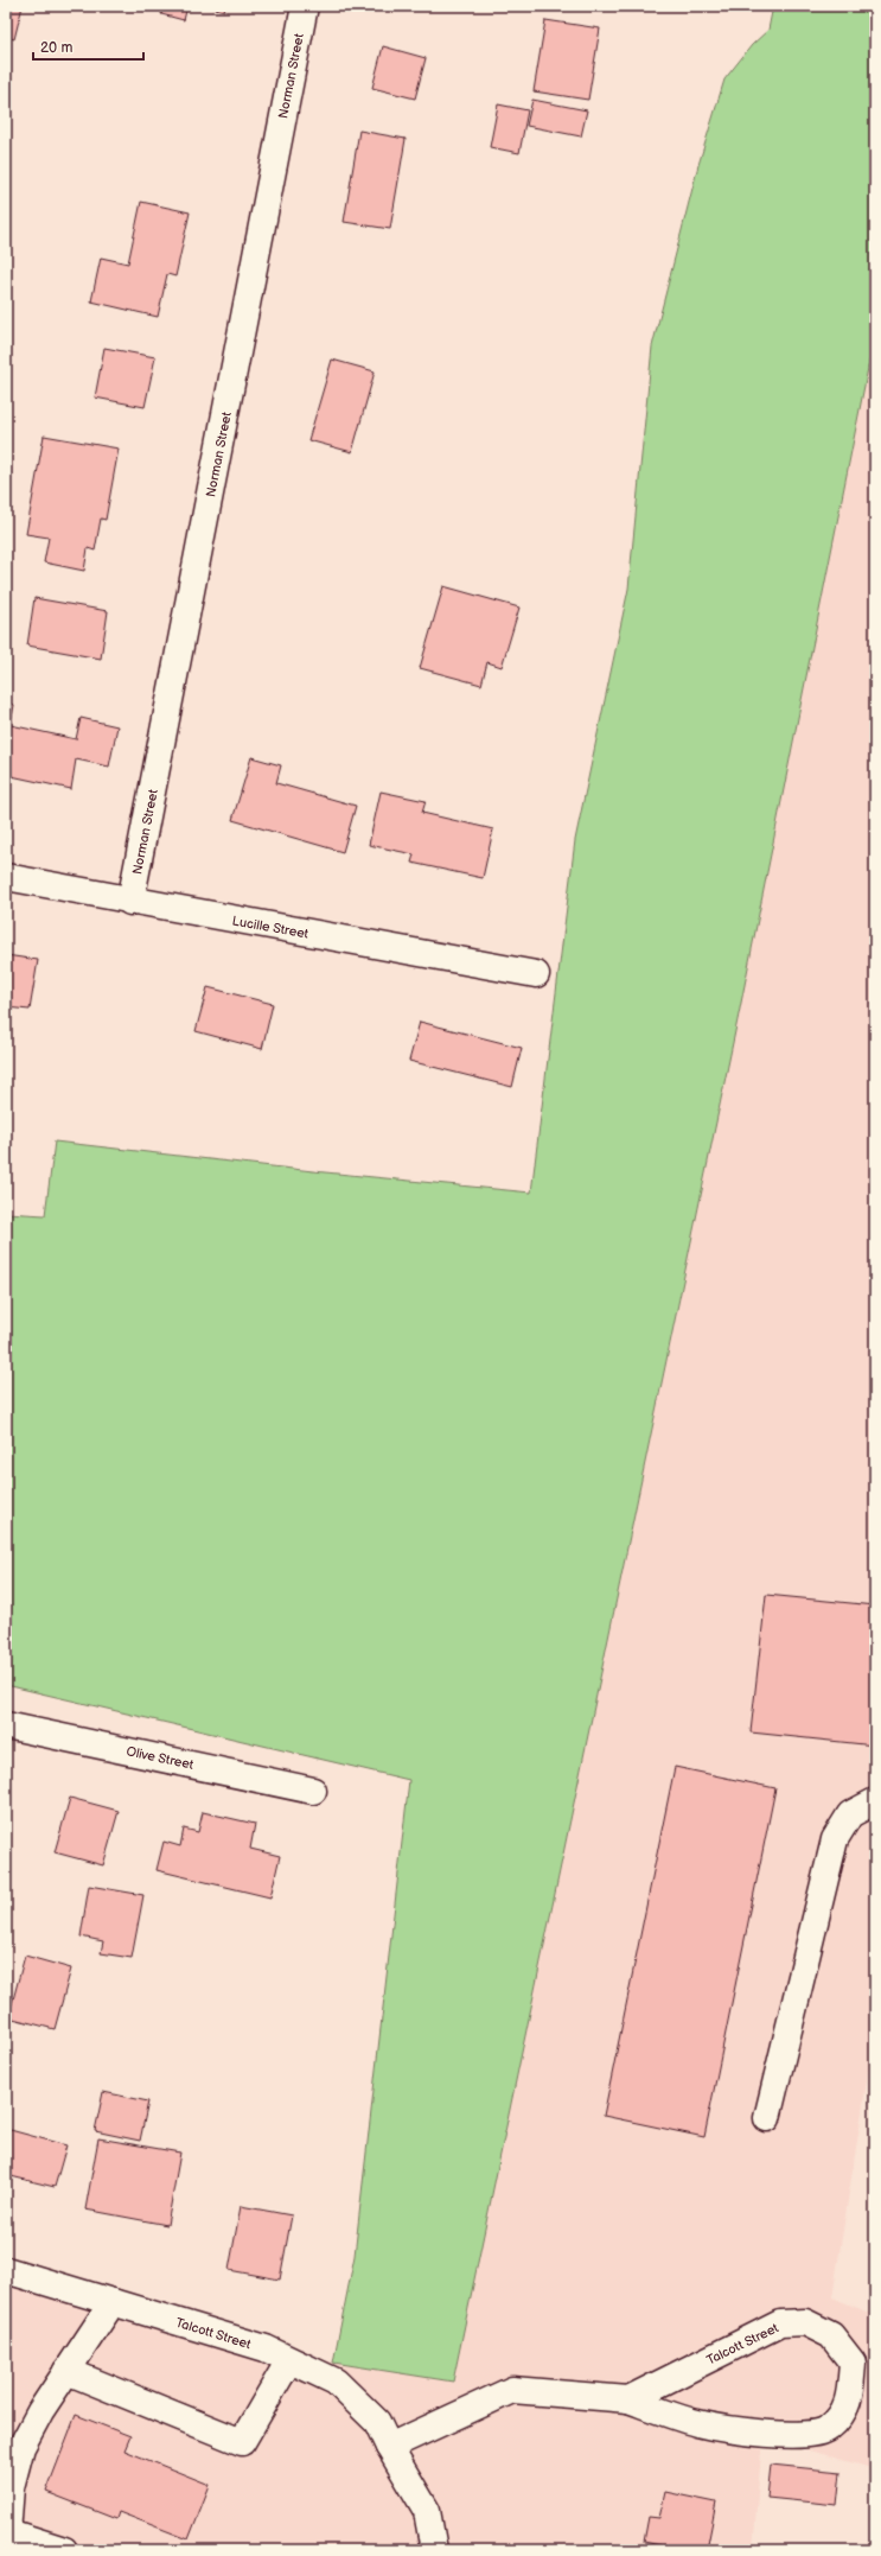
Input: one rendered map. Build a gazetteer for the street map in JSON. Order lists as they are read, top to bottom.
{
  "streets": {
    "street": [
      "Norman Street",
      "Lucille Street",
      "Olive Street",
      "Talcott Street"
    ]
  },
  "crossings": [
    ["Norman Street", "Lucille Street"]
  ],
  "scale_bar": "20 m"
}
